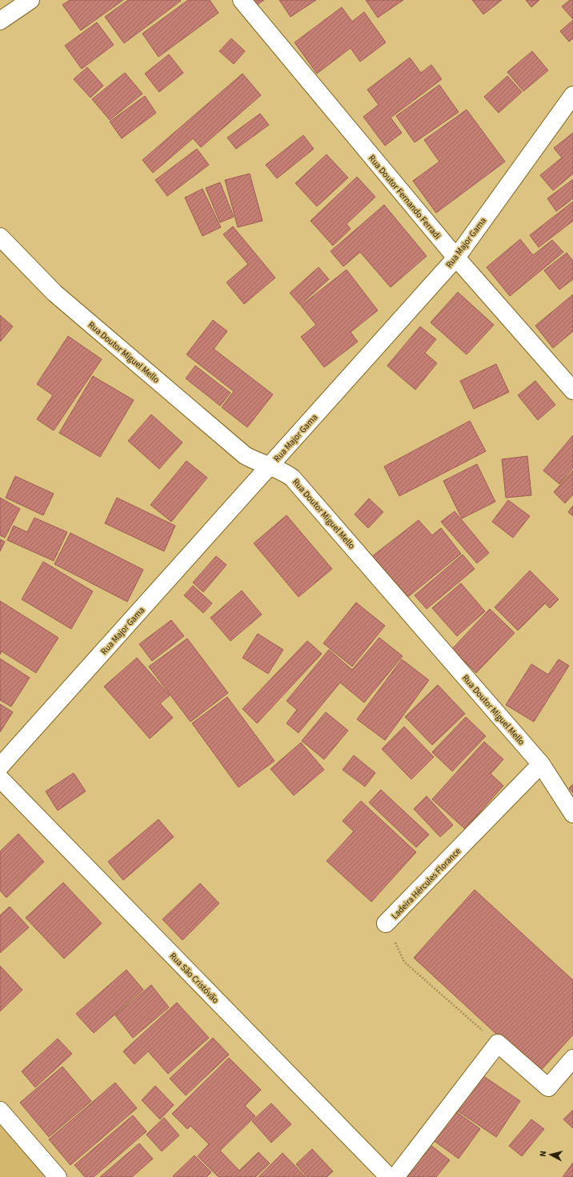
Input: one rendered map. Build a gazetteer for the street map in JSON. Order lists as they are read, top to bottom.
{
  "streets": {
    "street": [
      "Rua Doutor Fernando Ferradi",
      "Rua Major Gama",
      "Rua Doutor Miguel Mello",
      "Ladeira Hércules Florance",
      "Rua São Cristóvão"
    ]
  },
  "crossings": [
    ["Rua Doutor Fernando Ferradi", "Rua Major Gama"],
    ["Rua Major Gama", "Rua Doutor Miguel Mello"],
    ["Rua Doutor Miguel Mello", "Ladeira Hércules Florance"]
  ],
  "north": "left"
}
